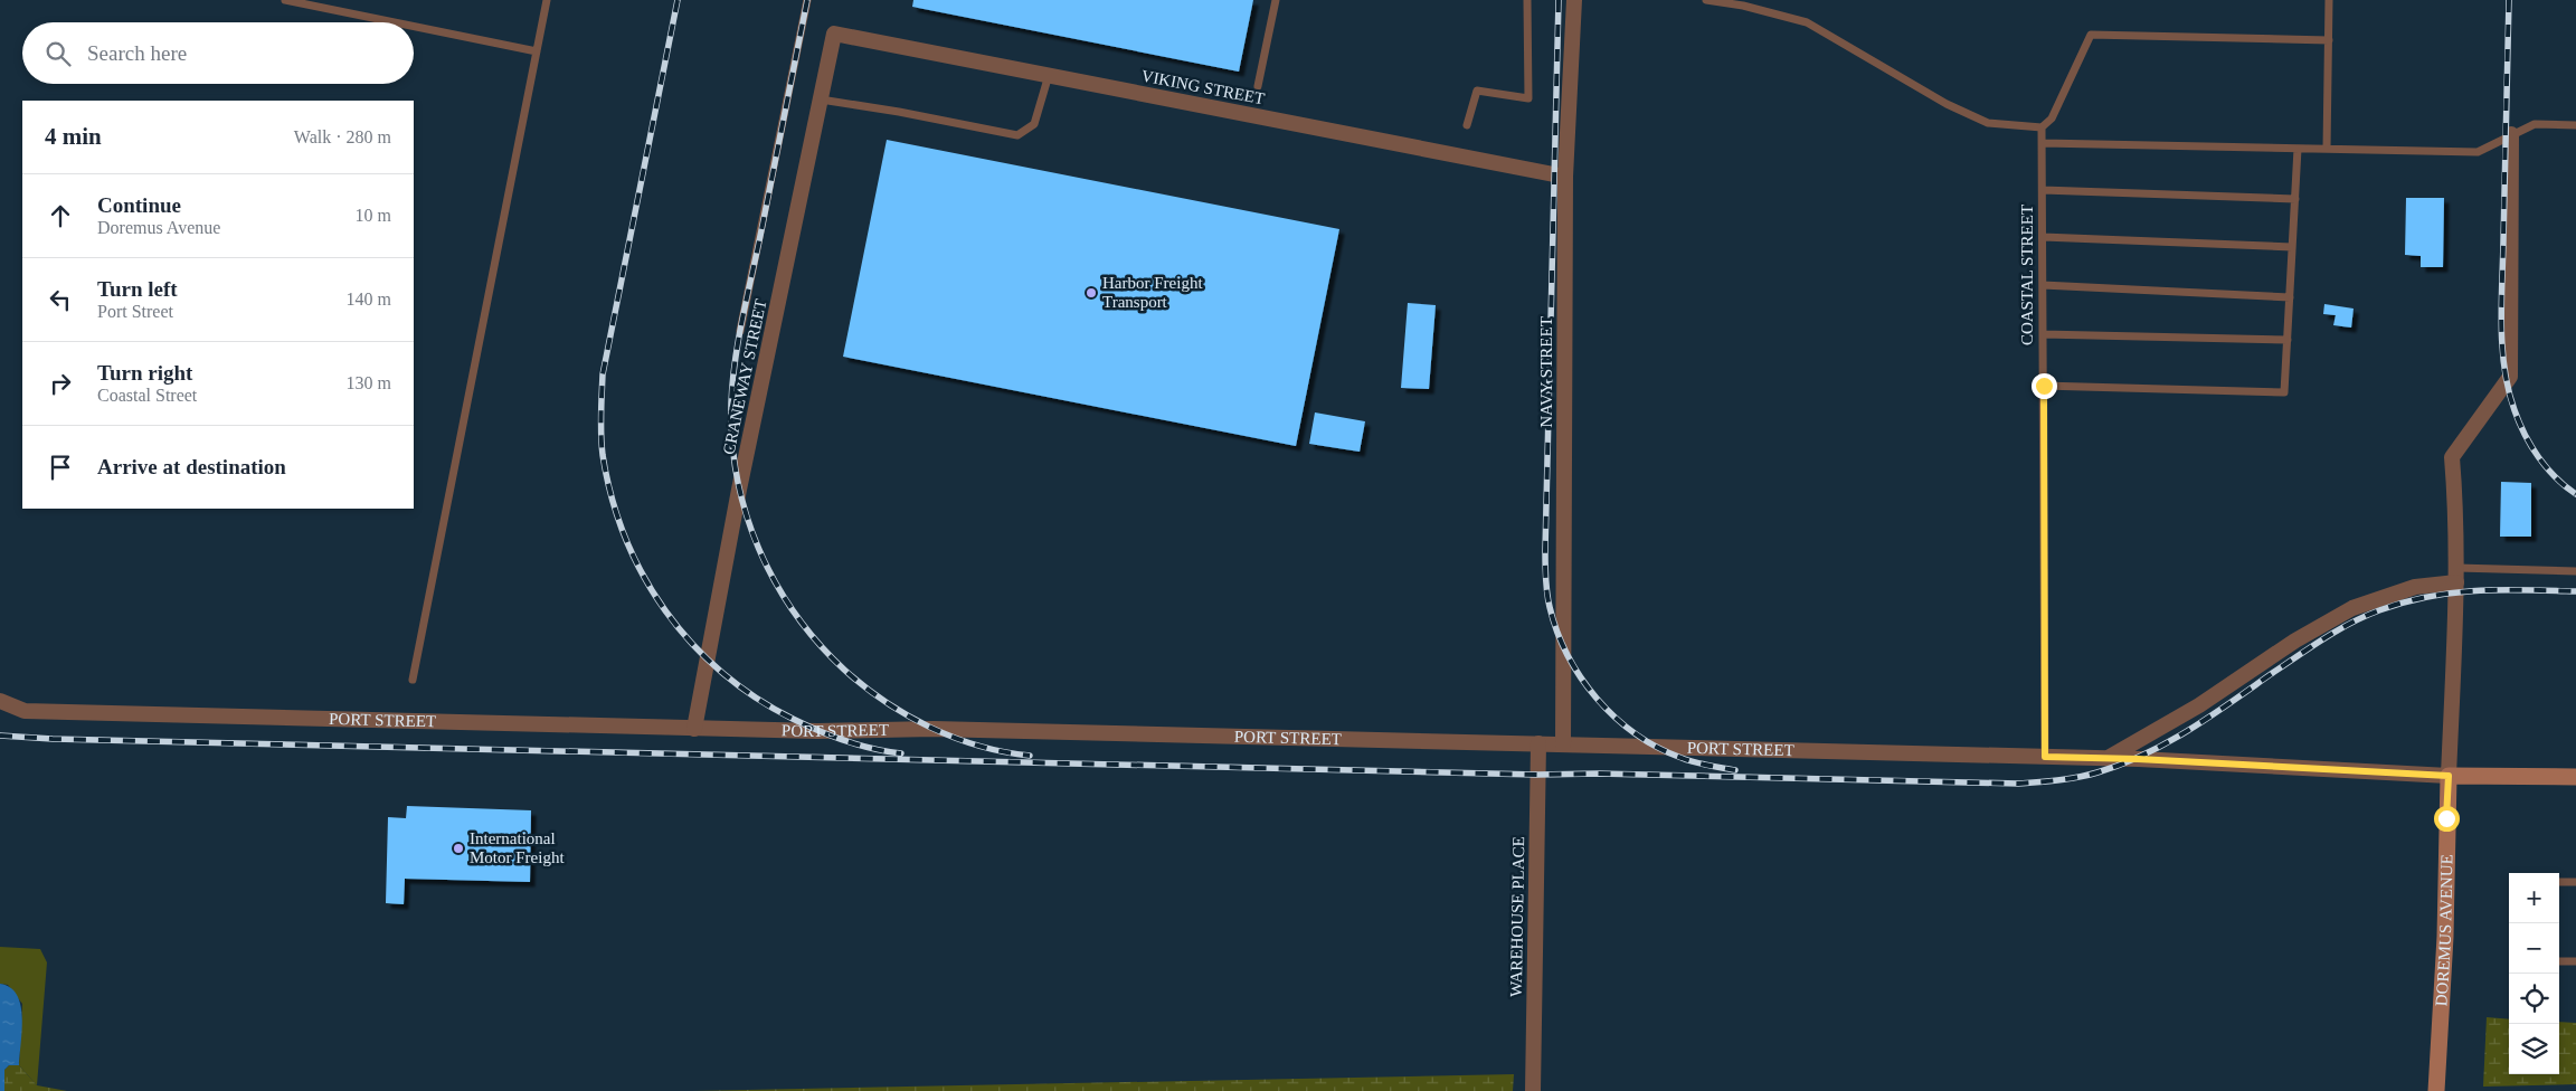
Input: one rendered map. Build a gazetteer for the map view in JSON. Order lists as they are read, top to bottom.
{
  "streets": {
    "main road": ["PORT STREET", "DOREMUS AVENUE"],
    "street": [
      "VIKING STREET",
      "NAVY STREET",
      "CRANEWAY STREET",
      "WAREHOUSE PLACE"
    ],
    "lane": ["COASTAL STREET"]
  },
  "crossings": [
    ["VIKING STREET", "NAVY STREET"],
    ["VIKING STREET", "CRANEWAY STREET"],
    ["COASTAL STREET", "PORT STREET"],
    ["NAVY STREET", "PORT STREET"],
    ["CRANEWAY STREET", "PORT STREET"],
    ["PORT STREET", "WAREHOUSE PLACE"],
    ["PORT STREET", "DOREMUS AVENUE"]
  ],
  "places": ["Harbor Freight Transport", "International Motor Freight"],
  "page": {
    "search": "Search here",
    "heading": ["4 min", "Walk · 280 m"],
    "list": [
      ["Continue", "Doremus Avenue", "10 m"],
      ["Turn left", "Port Street", "140 m"],
      ["Turn right", "Coastal Street", "130 m"],
      "Arrive at destination"
    ],
    "map_buttons": ["+", "−"]
  }
}
